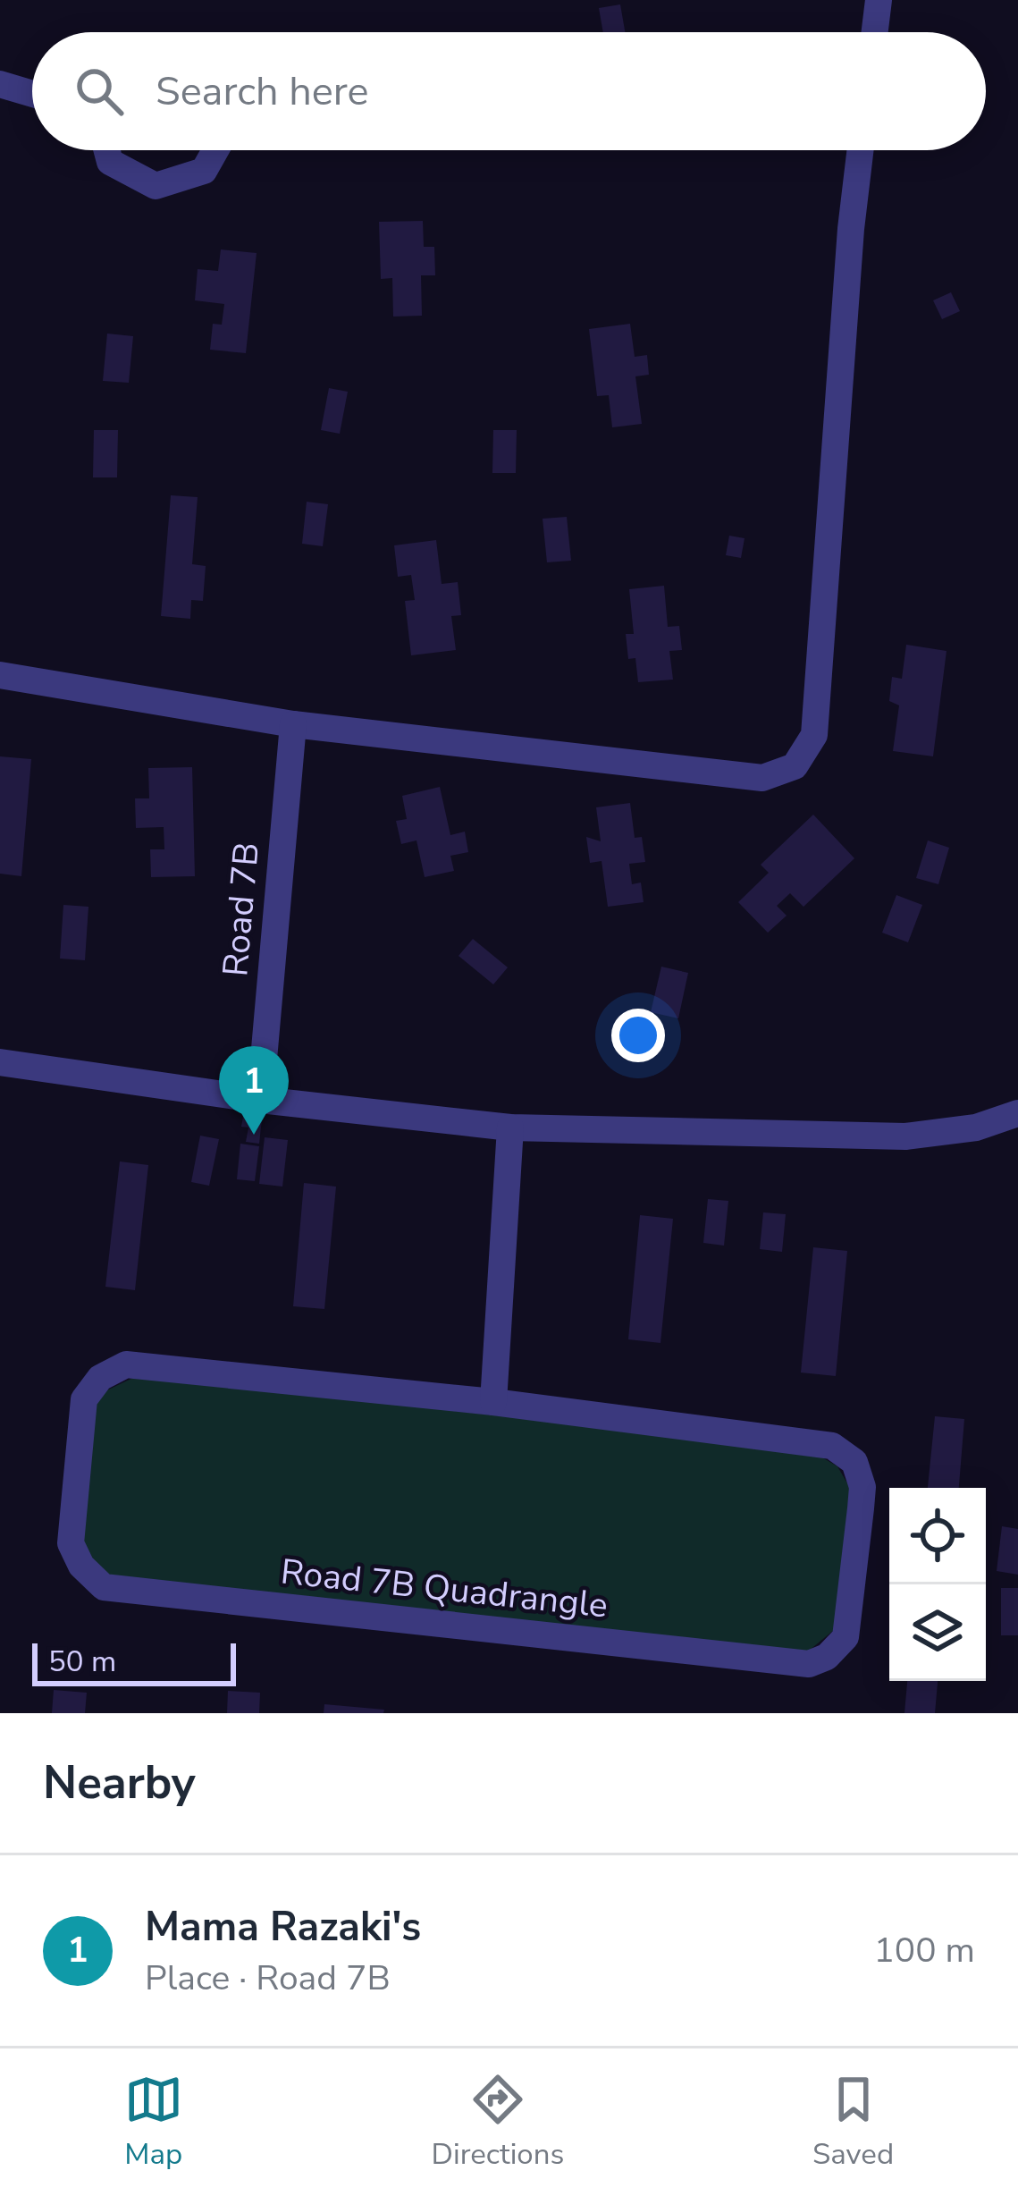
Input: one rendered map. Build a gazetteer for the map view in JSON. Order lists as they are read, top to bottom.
{
  "streets": {
    "street": ["Road 7B", "Road 7B Quadrangle"]
  },
  "scale_bar": "50 m",
  "page": {
    "search": "Search here",
    "pins": "1",
    "scale": "50 m",
    "heading": "Nearby",
    "list": [
      {
        "mark": "1",
        "name": "Mama Razaki's",
        "note": "Place · Road 7B",
        "value": "100 m"
      }
    ],
    "nav": ["Map", "Directions", "Saved"]
  }
}
